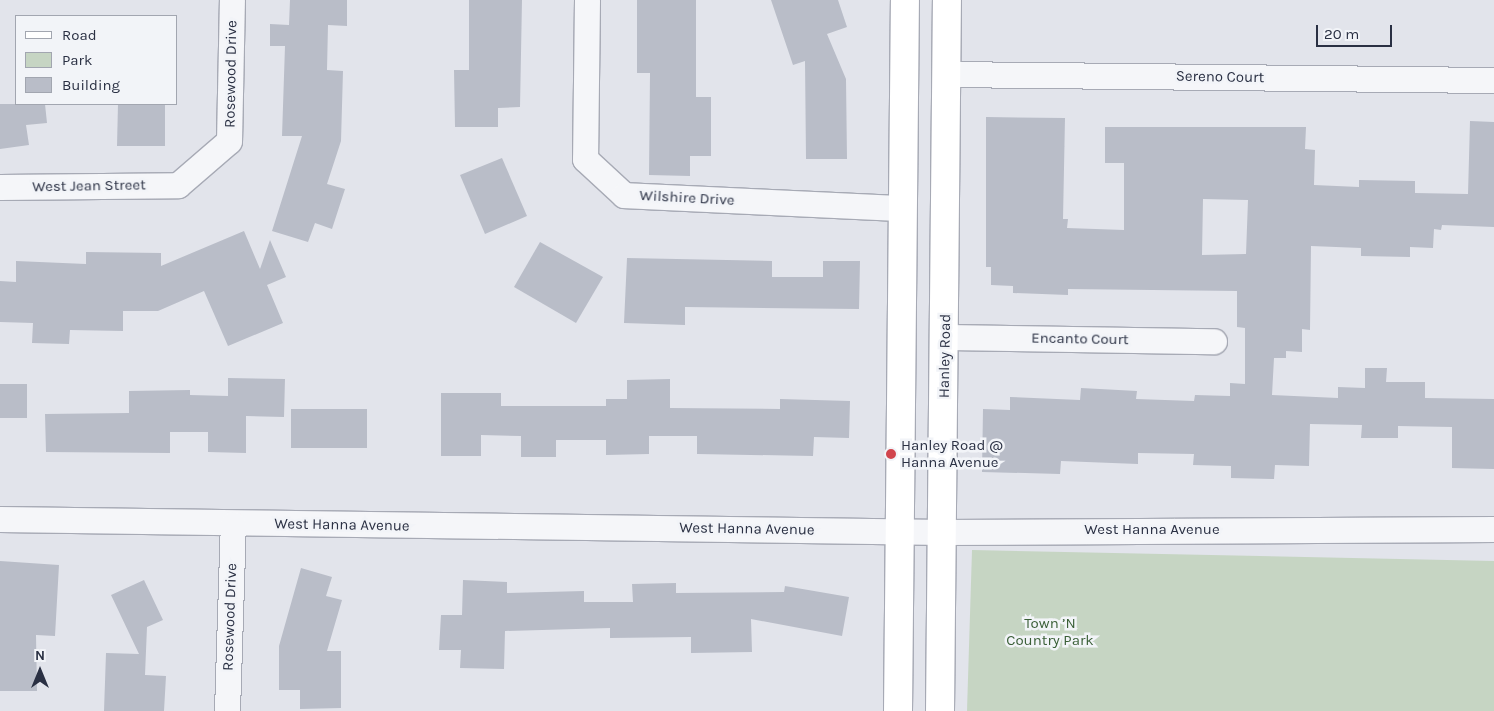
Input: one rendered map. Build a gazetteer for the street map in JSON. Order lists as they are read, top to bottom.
{
  "streets": {
    "main road": ["Hanley Road"],
    "street": [
      "Rosewood Drive",
      "Sereno Court",
      "West Jean Street",
      "Wilshire Drive",
      "Encanto Court",
      "West Hanna Avenue"
    ]
  },
  "crossings": [
    ["Rosewood Drive", "West Jean Street"],
    ["Rosewood Drive", "West Hanna Avenue"],
    ["Sereno Court", "Hanley Road"],
    ["Encanto Court", "Hanley Road"],
    ["Hanley Road", "West Hanna Avenue"]
  ],
  "parks": ["Town ’N Country Park"],
  "places": ["Hanley Road @ Hanna Avenue"],
  "legend": ["Road", "Park", "Building"],
  "scale_bar": "20 m",
  "north": "top"
}
